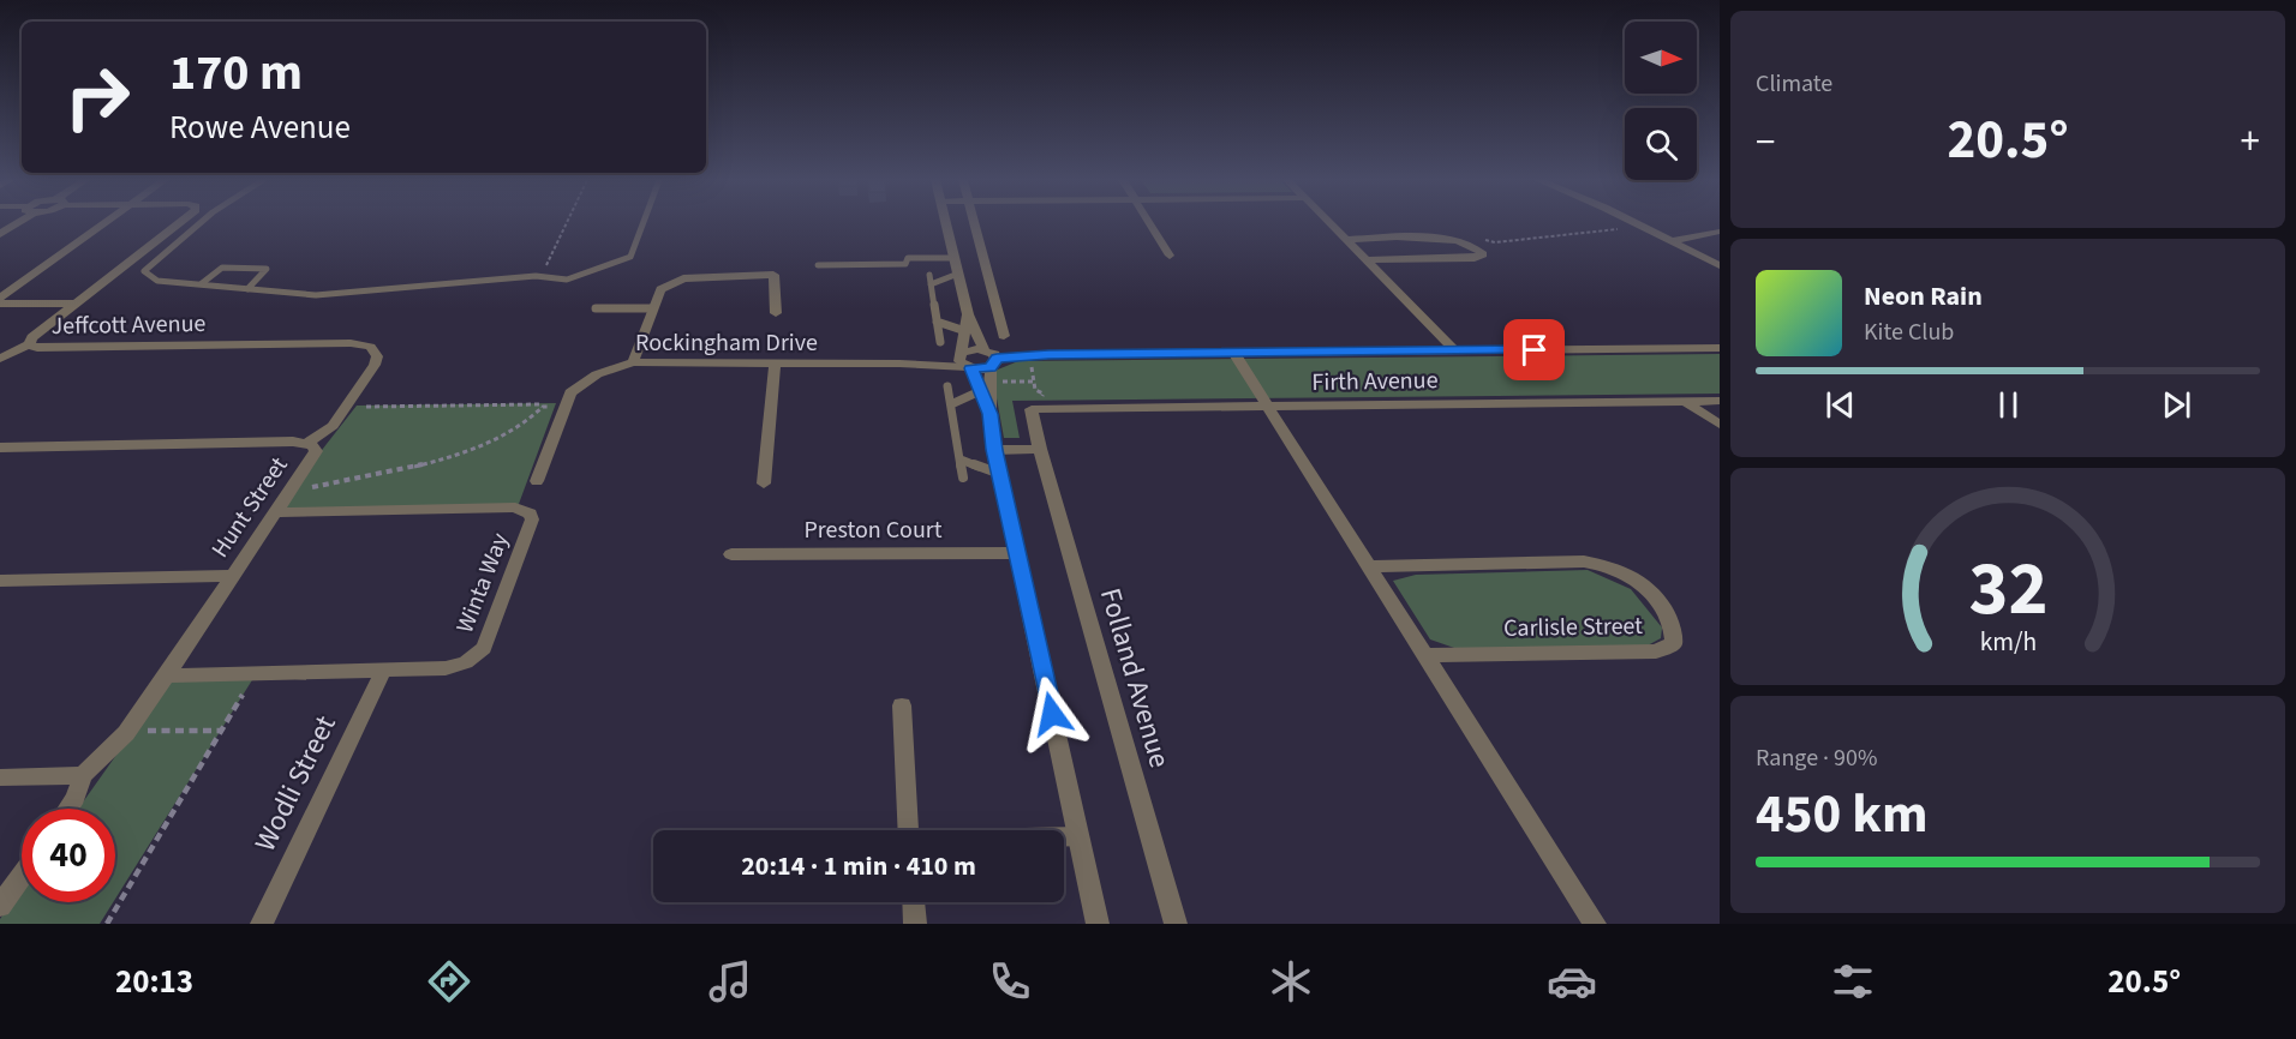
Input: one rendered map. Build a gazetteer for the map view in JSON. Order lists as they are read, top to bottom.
{
  "streets": {
    "street": [
      "Jeffcott Avenue",
      "Rockingham Drive",
      "Firth Avenue",
      "Hunt Street",
      "Preston Court",
      "Winta Way",
      "Carlisle Street",
      "Folland Avenue",
      "Wodli Street"
    ]
  },
  "crossings": [
    ["Jeffcott Avenue", "Hunt Street"],
    ["Firth Avenue", "Folland Avenue"],
    ["Hunt Street", "Winta Way"],
    ["Winta Way", "Wodli Street"]
  ],
  "north": "right",
  "page": {
    "tile": [
      "Climate",
      ["Range · 90%", "450 km"]
    ],
    "turn": ["170 m", "Rowe Avenue"],
    "heat": ["−", "20.5°", "+"],
    "song": ["Neon Rain", "Kite Club"],
    "limit": "40",
    "trip": "20:14 · 1 min · 410 m",
    "tabs": ["20:13", "20.5°"],
    "gauge": ["32", "km/h"]
  }
}
